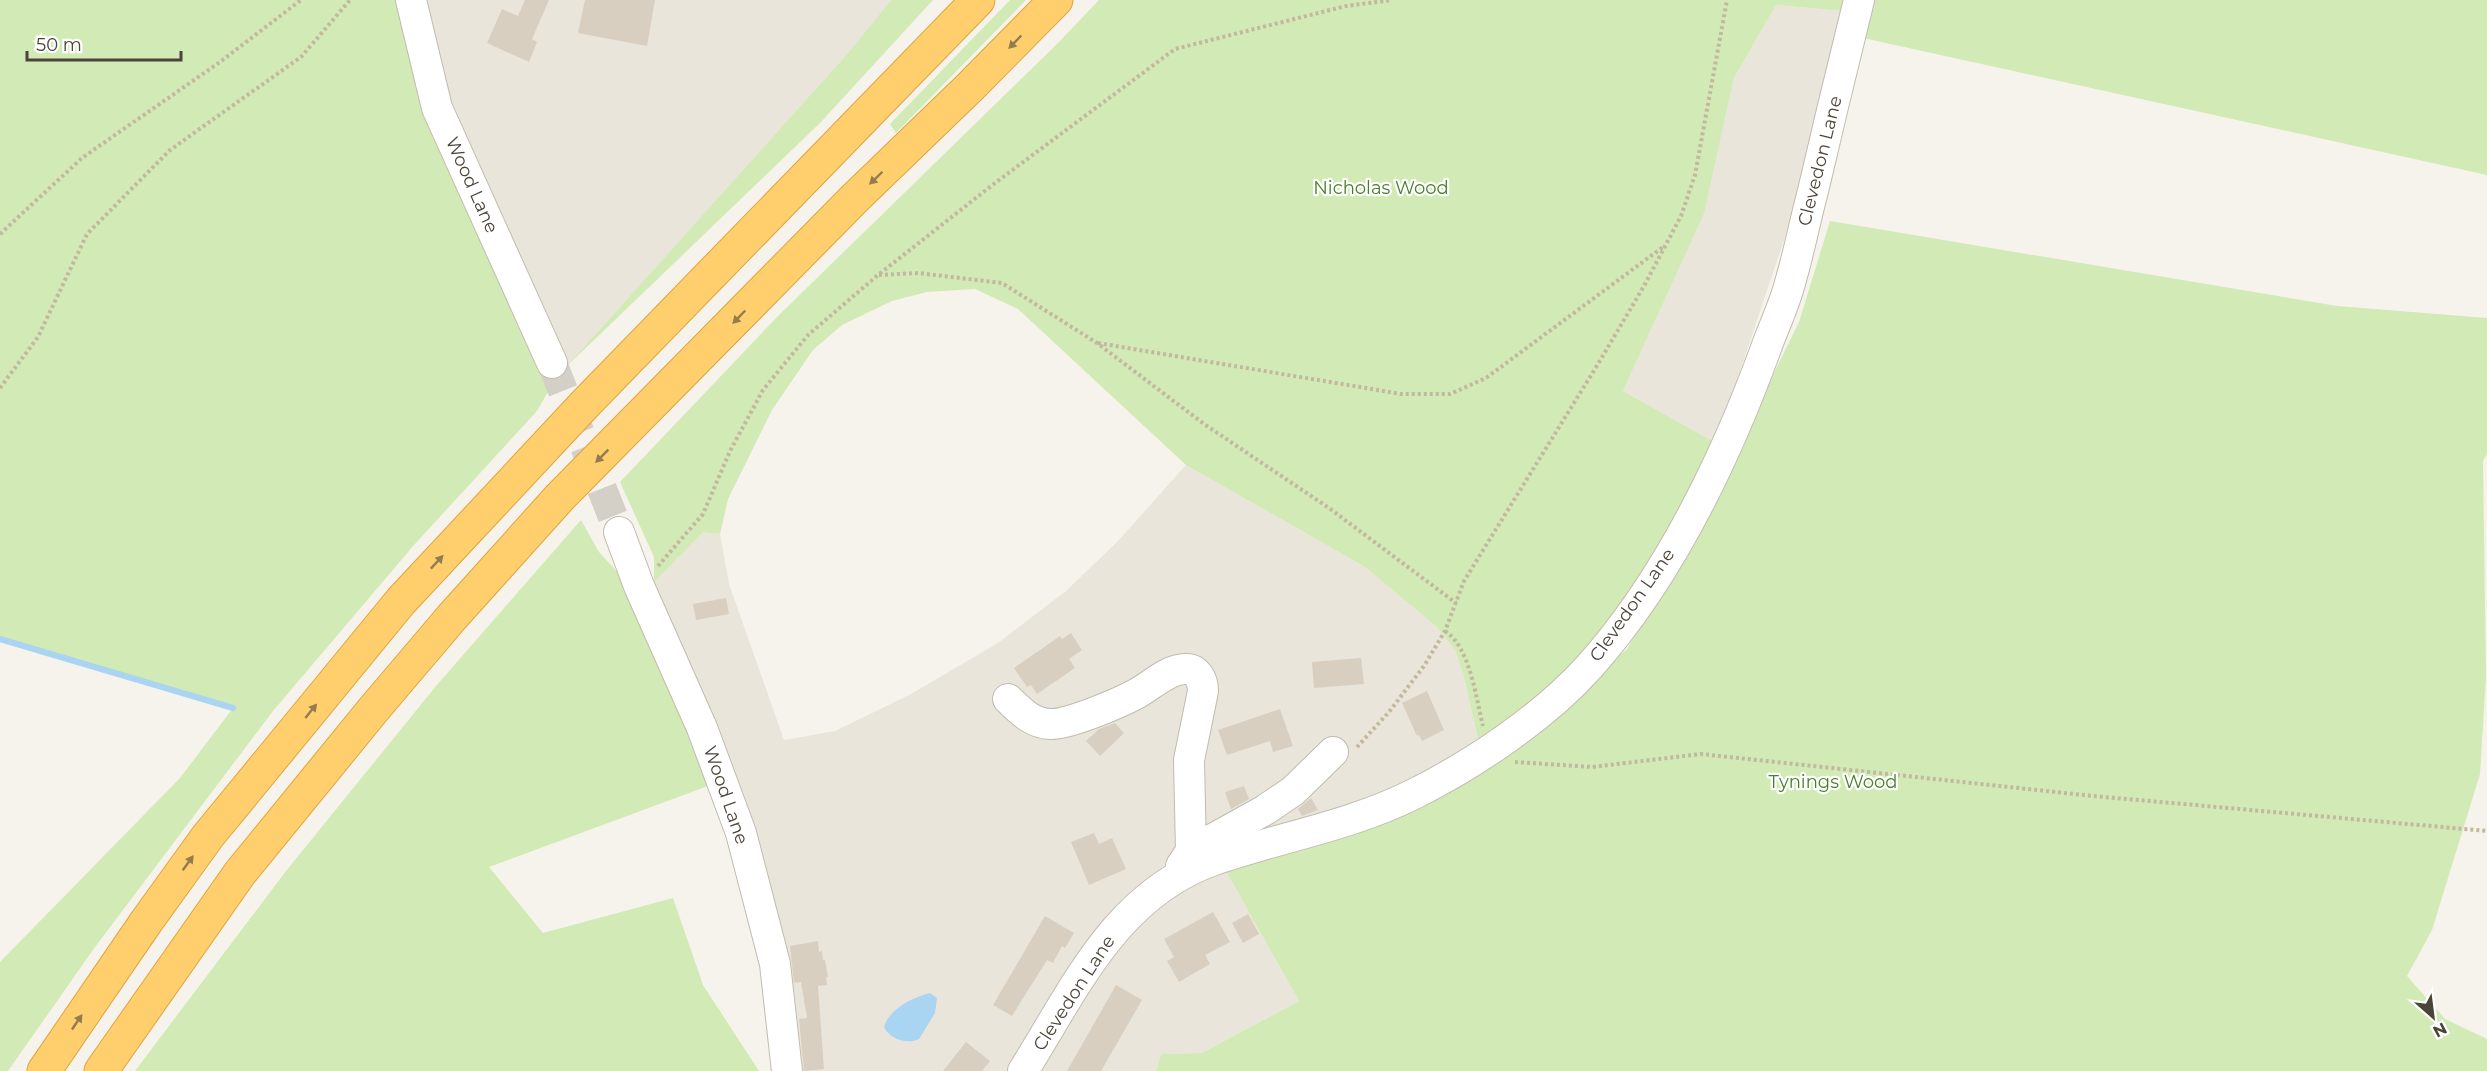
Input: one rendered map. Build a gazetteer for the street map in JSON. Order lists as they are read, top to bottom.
{
  "streets": {
    "street": ["Clevedon Lane", "Wood Lane"]
  },
  "parks": ["Nicholas Wood", "Tynings Wood"],
  "scale_bar": "50 m",
  "north": "bottom right"
}
